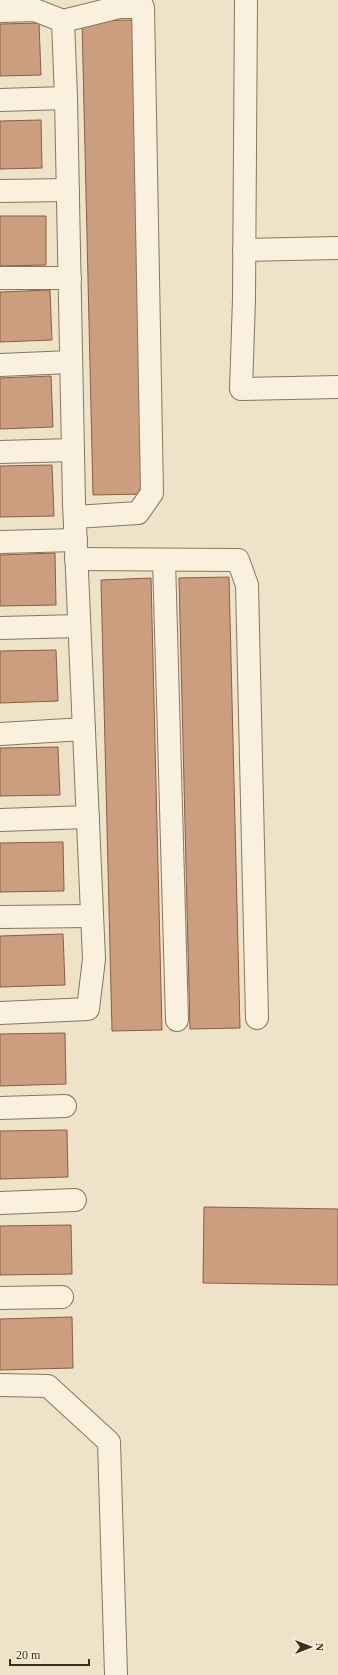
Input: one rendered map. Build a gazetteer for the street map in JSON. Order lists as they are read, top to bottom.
{
  "scale_bar": "20 m",
  "north": "right"
}
